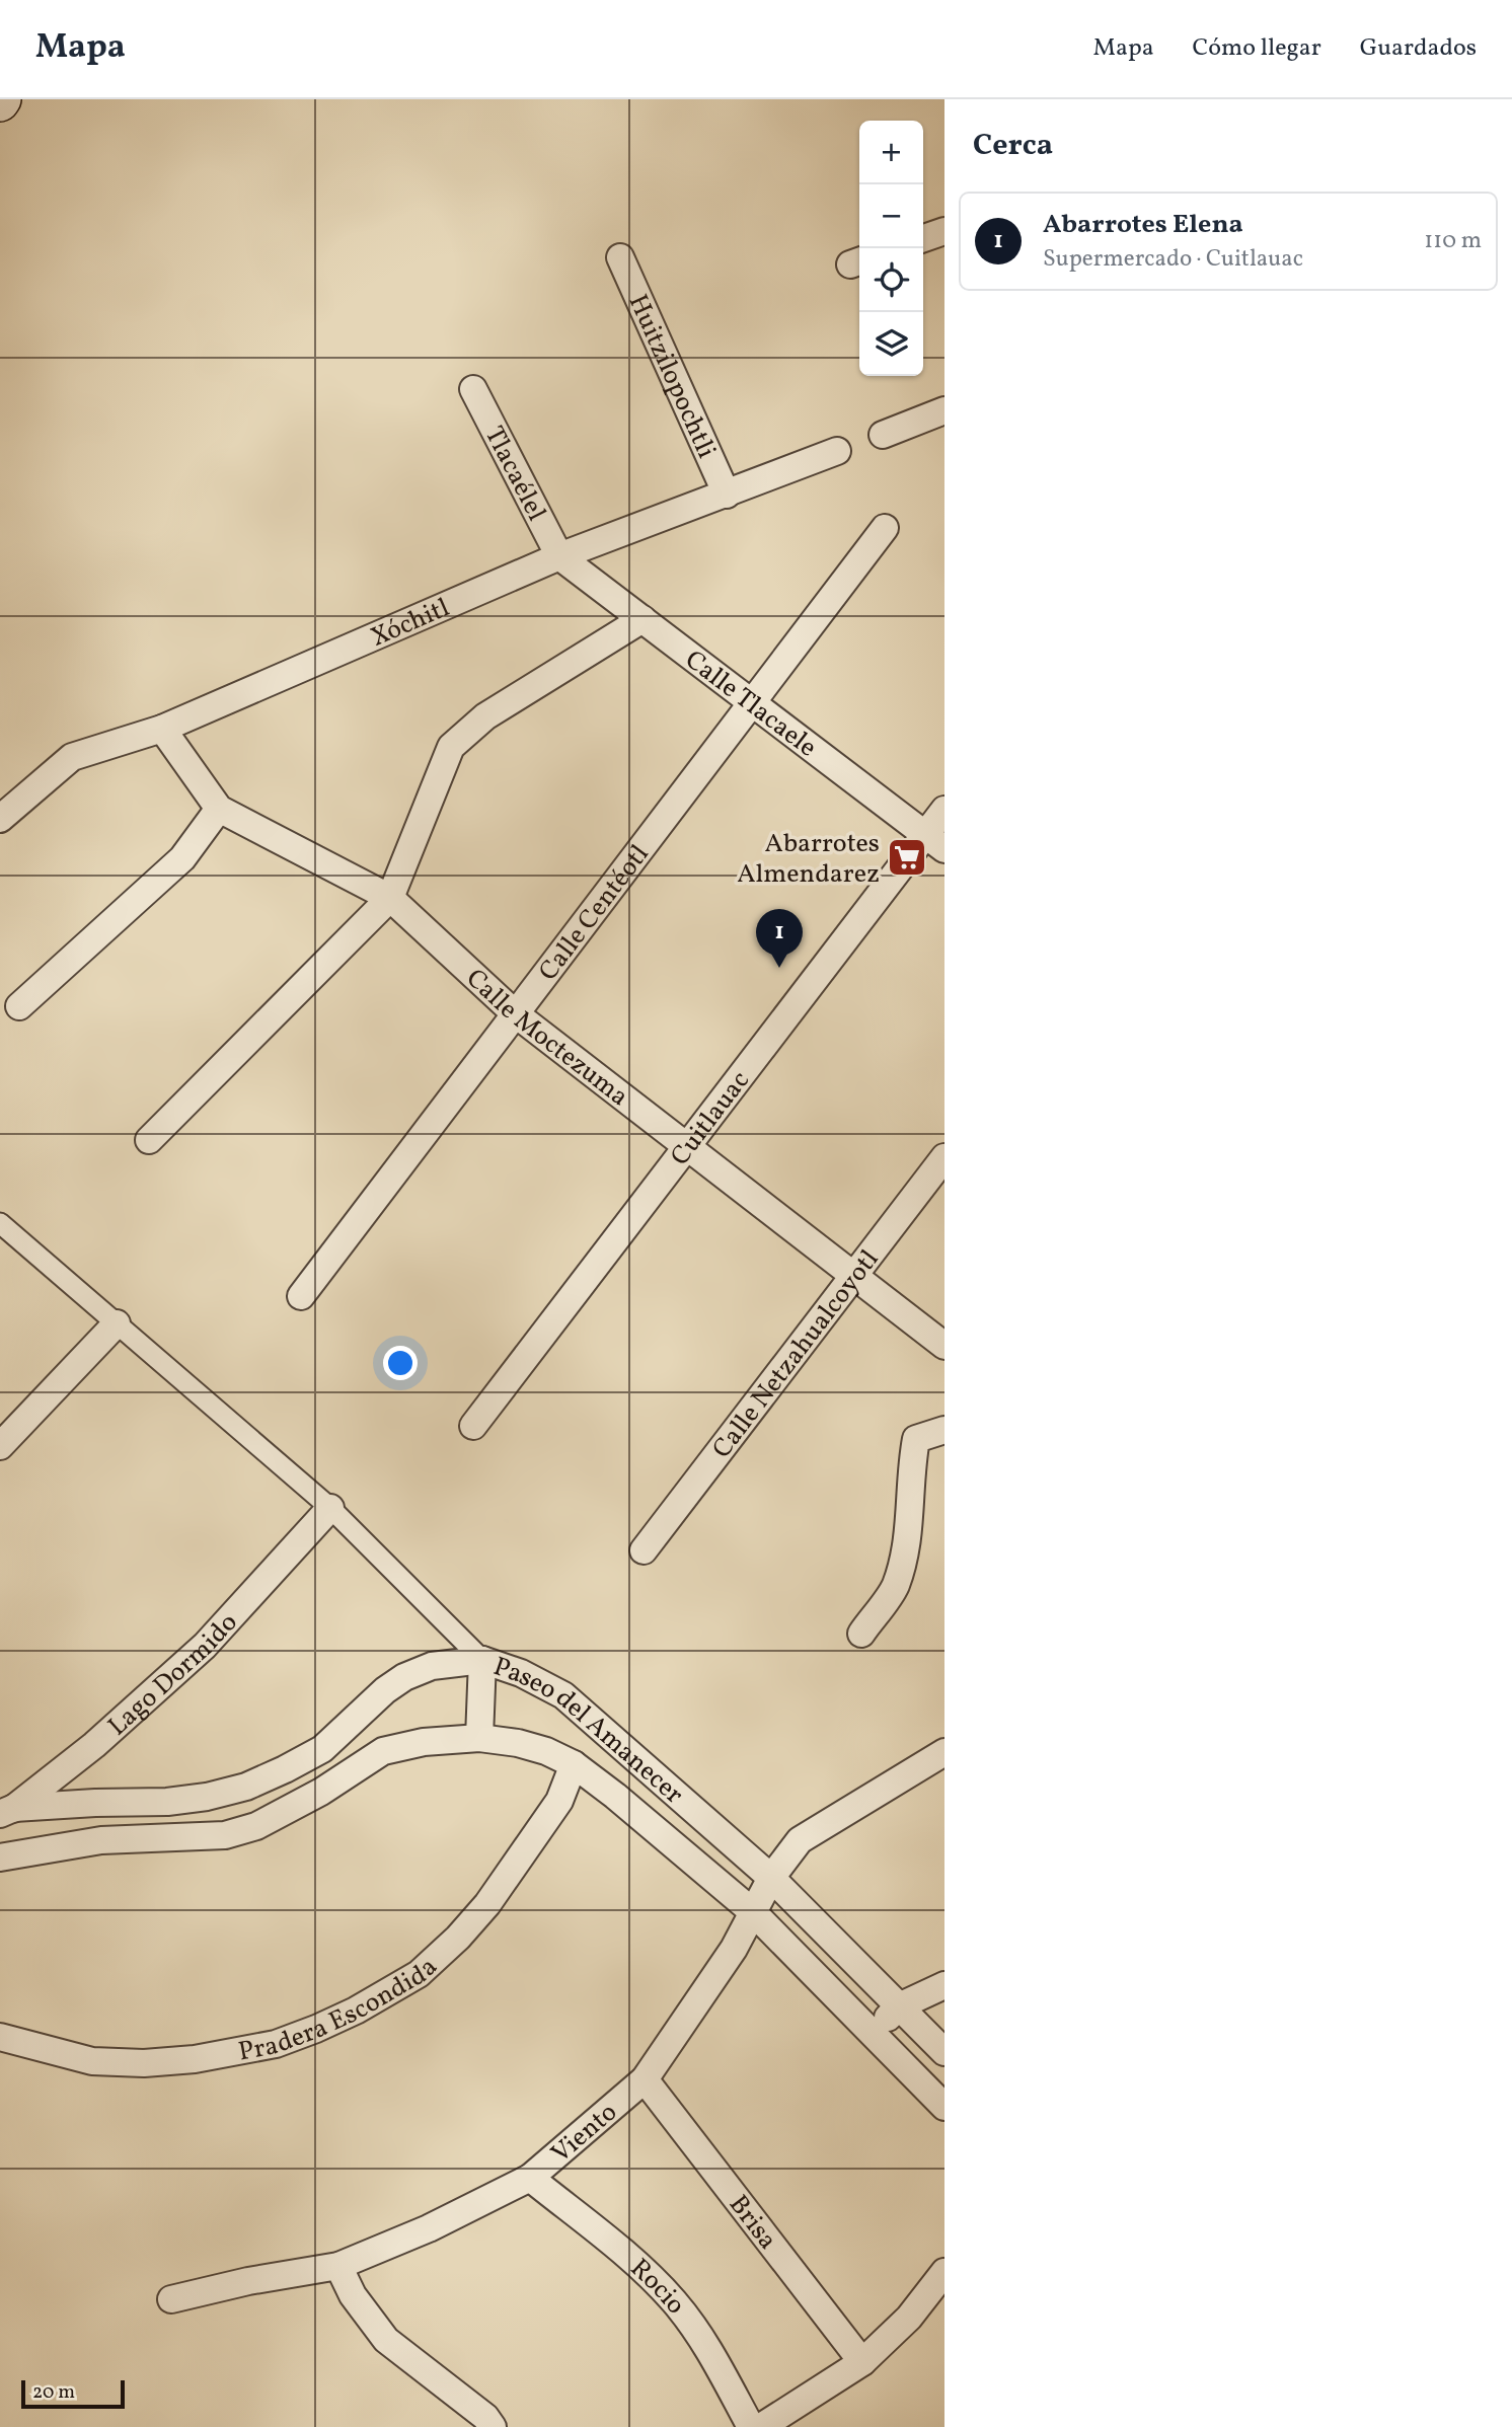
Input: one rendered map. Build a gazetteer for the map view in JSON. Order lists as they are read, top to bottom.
{
  "streets": {
    "street": [
      "Huitzilopochtli",
      "Tlacaélel",
      "Xóchitl",
      "Calle Tlacaele",
      "Calle Centéotl",
      "Calle Moctezuma",
      "Cuitlauac",
      "Calle Netzahualcoyotl",
      "Lago Dormido",
      "Paseo del Amanecer",
      "Pradera Escondida",
      "Viento",
      "Brisa",
      "Rocio"
    ]
  },
  "crossings": [
    ["Huitzilopochtli", "Xóchitl"],
    ["Tlacaélel", "Xóchitl"],
    ["Tlacaélel", "Calle Tlacaele"],
    ["Xóchitl", "Calle Tlacaele"],
    ["Xóchitl", "Calle Moctezuma"],
    ["Calle Tlacaele", "Calle Centéotl"],
    ["Calle Tlacaele", "Cuitlauac"],
    ["Calle Centéotl", "Calle Moctezuma"],
    ["Calle Moctezuma", "Cuitlauac"],
    ["Calle Moctezuma", "Calle Netzahualcoyotl"],
    ["Lago Dormido", "Paseo del Amanecer"],
    ["Paseo del Amanecer", "Pradera Escondida"],
    ["Paseo del Amanecer", "Viento"],
    ["Viento", "Brisa"],
    ["Viento", "Rocio"]
  ],
  "places": {
    "supermarket": ["Abarrotes Almendarez"]
  },
  "scale_bar": "20 m",
  "page": {
    "header": "Mapa",
    "nav": ["Mapa", "Cómo llegar", "Guardados"],
    "heading": "Cerca",
    "map_buttons": ["+", "−"],
    "list": [
      {
        "mark": "1",
        "name": "Abarrotes Elena",
        "note": "Supermercado · Cuitlauac",
        "value": "110 m"
      }
    ],
    "pins": "1",
    "scale": "20 m"
  }
}
